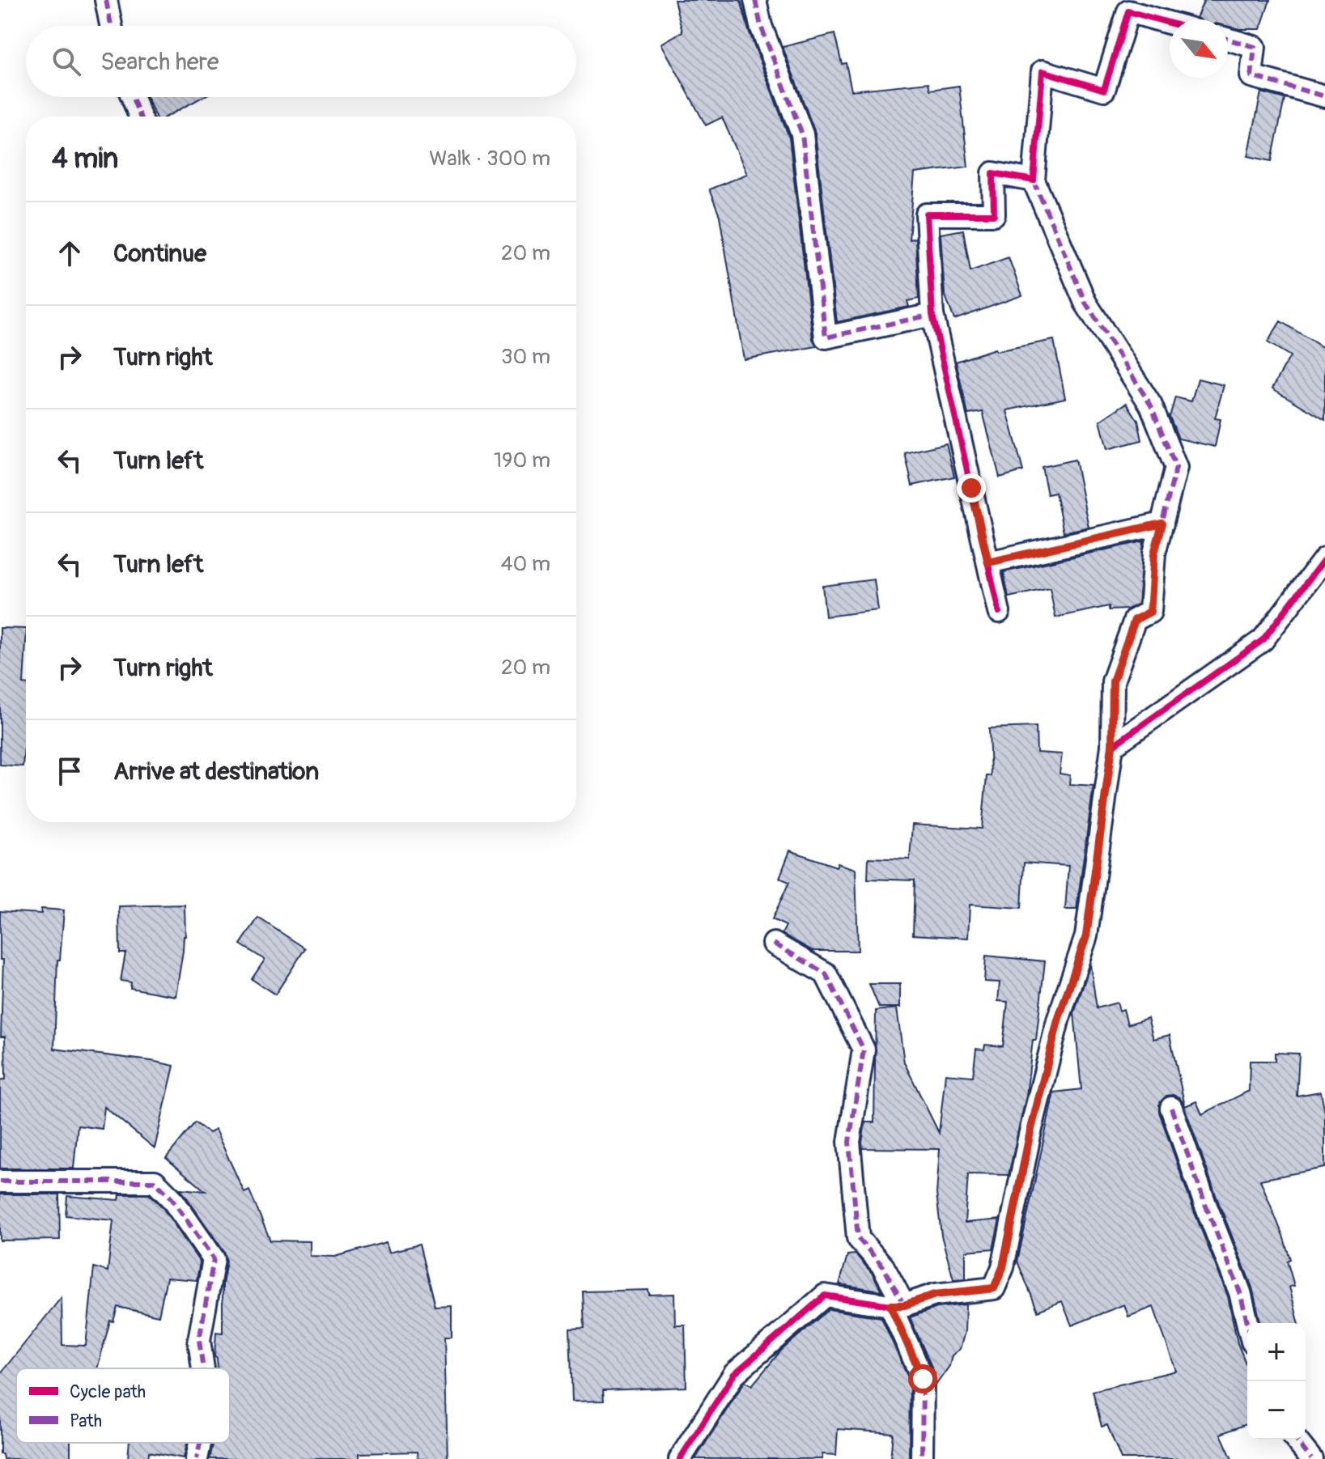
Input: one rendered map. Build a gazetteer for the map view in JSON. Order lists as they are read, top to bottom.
{
  "legend": ["Cycle path", "Path"],
  "north": "bottom right",
  "page": {
    "search": "Search here",
    "heading": ["4 min", "Walk · 300 m"],
    "list": [
      ["Continue", "20 m"],
      ["Turn right", "30 m"],
      ["Turn left", "190 m"],
      ["Turn left", "40 m"],
      ["Turn right", "20 m"],
      "Arrive at destination"
    ],
    "map_buttons": ["+", "−"]
  }
}
